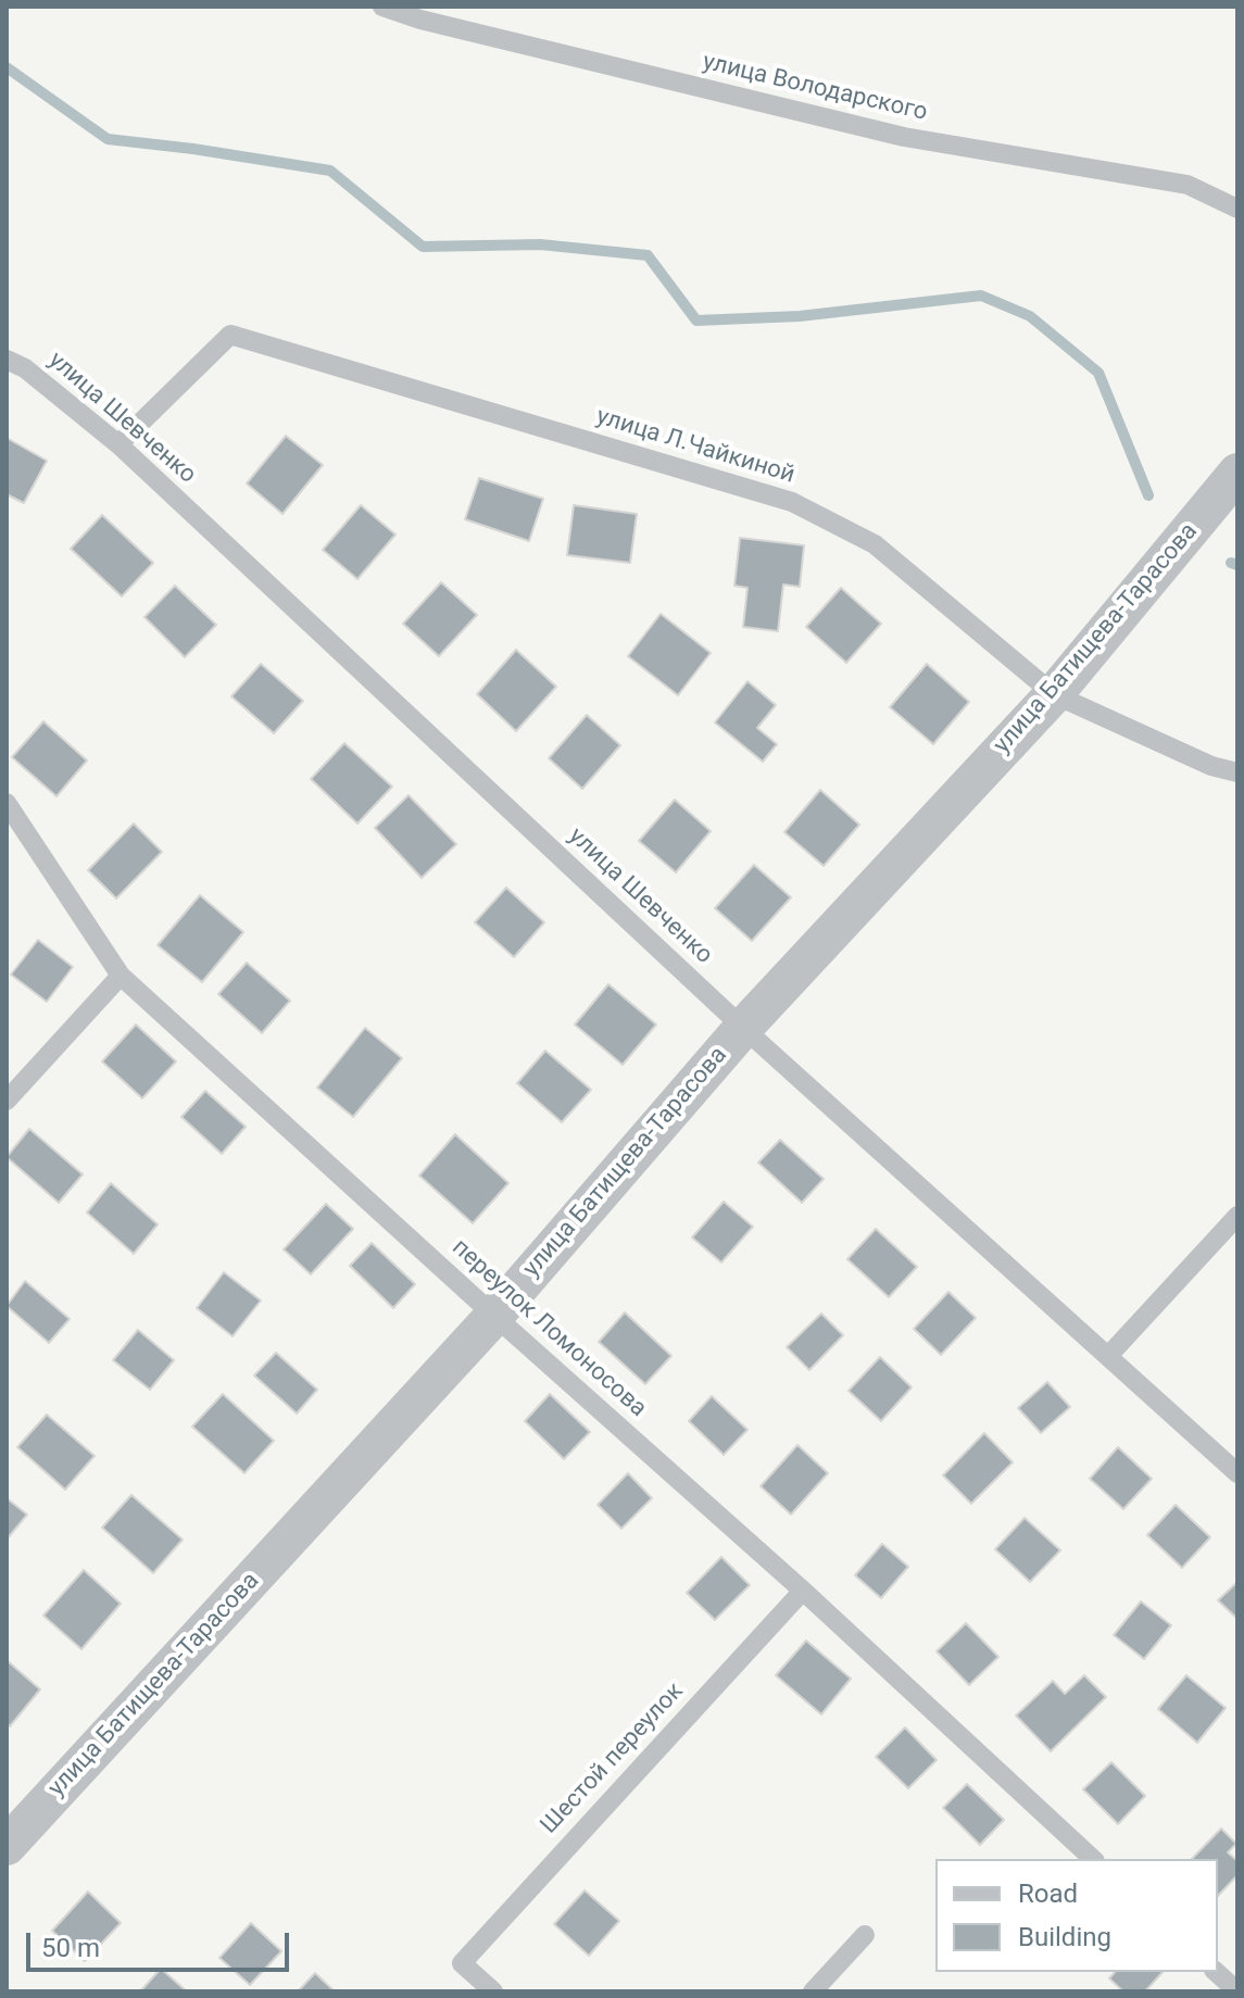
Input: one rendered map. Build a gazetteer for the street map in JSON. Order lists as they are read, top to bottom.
{
  "streets": {
    "street": ["улица Батищева-Тарасова"],
    "lane": [
      "улица Володарского",
      "улица Шевченко",
      "улица Л.Чайкиной",
      "переулок Ломоносова",
      "Шестой переулок"
    ]
  },
  "crossings": [
    ["улица Шевченко", "улица Л.Чайкиной"],
    ["улица Шевченко", "улица Батищева-Тарасова"],
    ["улица Л.Чайкиной", "улица Батищева-Тарасова"],
    ["улица Батищева-Тарасова", "переулок Ломоносова"],
    ["переулок Ломоносова", "Шестой переулок"]
  ],
  "legend": ["Road", "Building"],
  "scale_bar": "50 m"
}
